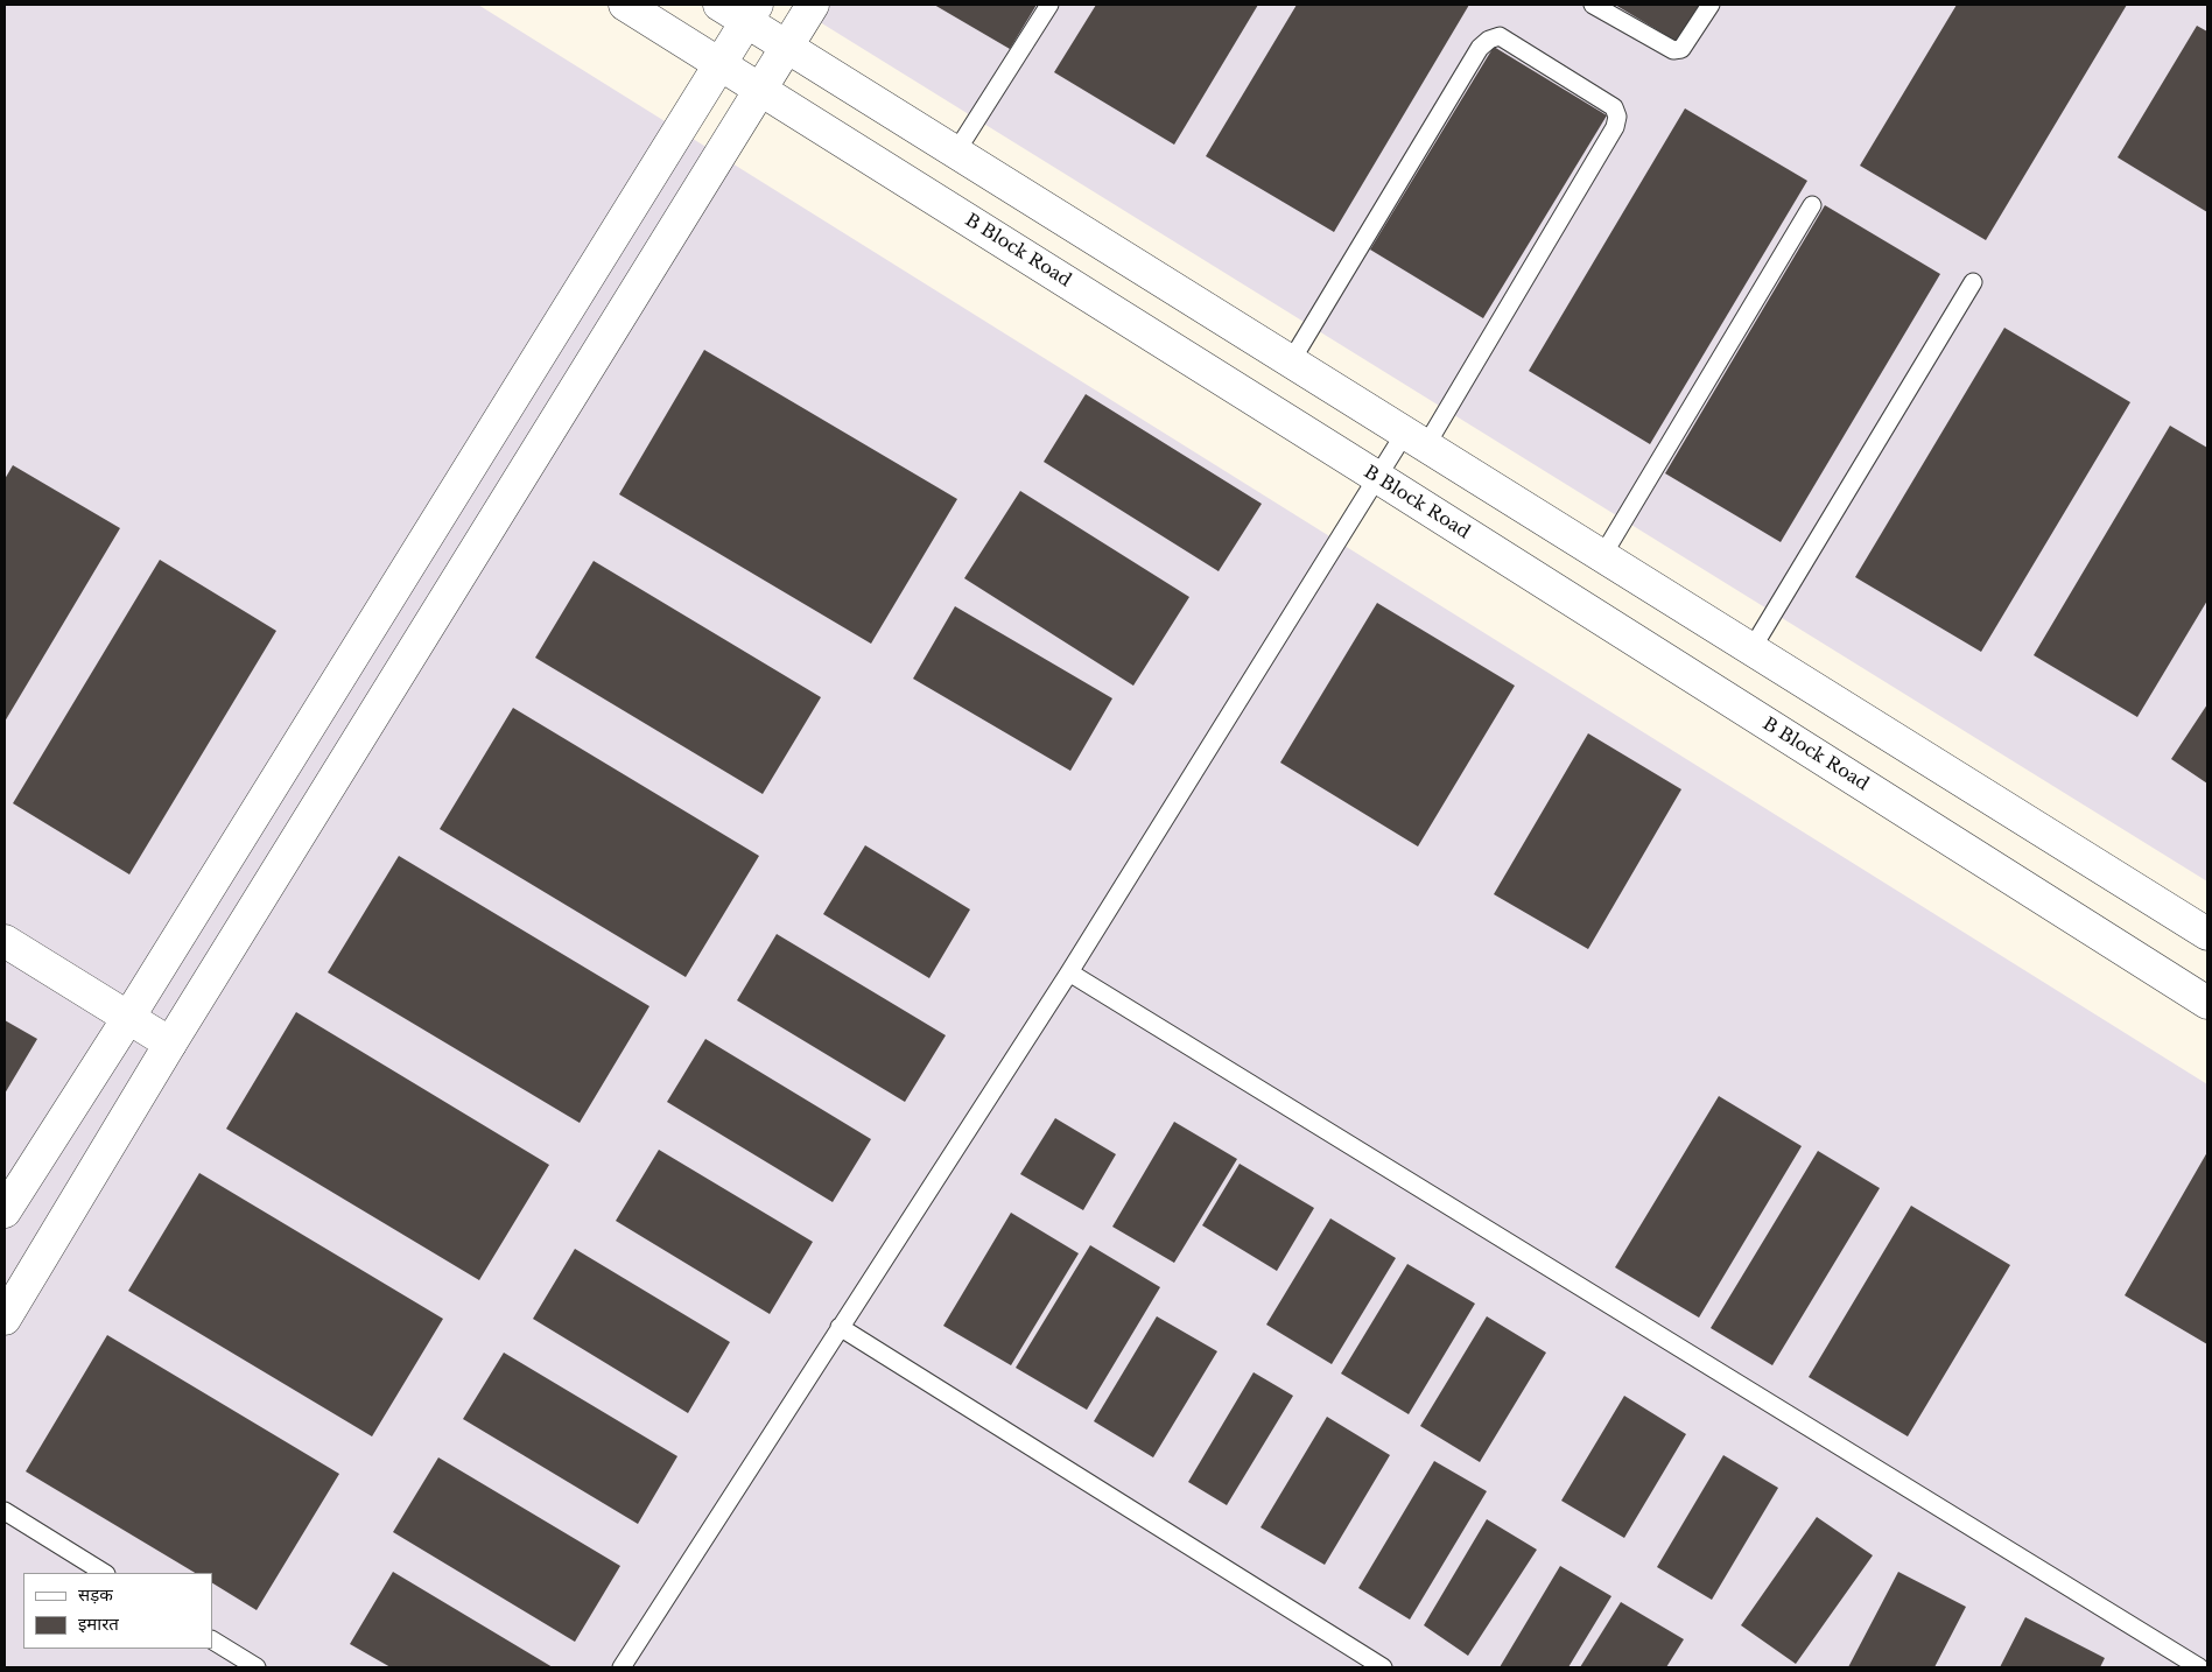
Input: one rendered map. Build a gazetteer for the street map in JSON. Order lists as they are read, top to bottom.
{
  "streets": {
    "street": ["B Block Road"]
  },
  "legend": ["सड़क", "इमारत"]
}
